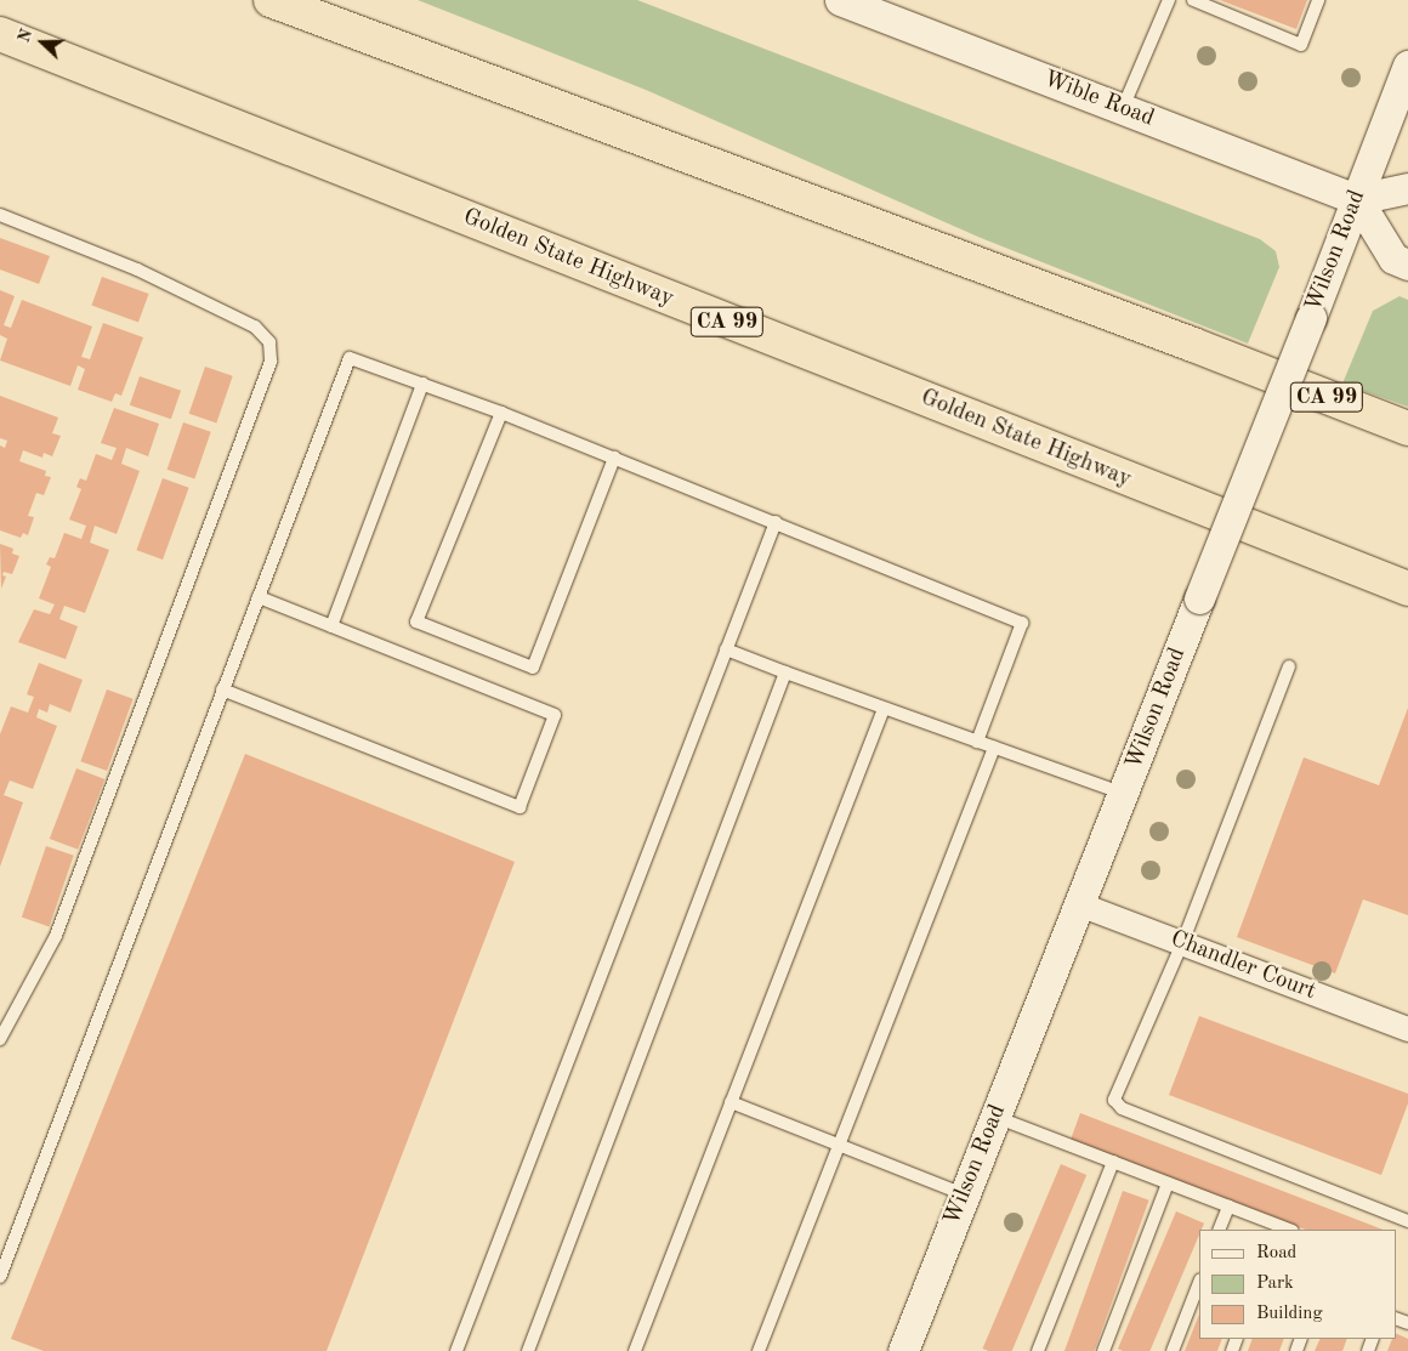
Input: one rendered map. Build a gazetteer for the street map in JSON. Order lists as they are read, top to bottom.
{
  "streets": {
    "highway": ["Golden State Highway", "CA 99"],
    "street": ["Wible Road", "Wilson Road", "Chandler Court"]
  },
  "crossings": [
    ["Wible Road", "Wilson Road"],
    ["Wilson Road", "Chandler Court"]
  ],
  "legend": ["Road", "Park", "Building"],
  "north": "left"
}
